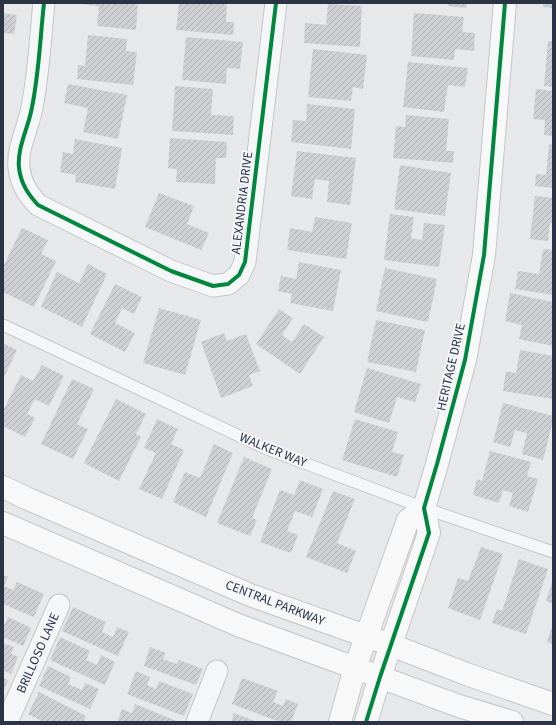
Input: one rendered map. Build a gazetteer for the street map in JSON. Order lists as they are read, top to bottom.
{
  "streets": {
    "main road": ["HERITAGE DRIVE", "CENTRAL PARKWAY"],
    "street": ["ALEXANDRIA DRIVE", "BRILLOSO LANE"],
    "lane": ["WALKER WAY"]
  },
  "crossings": [
    ["HERITAGE DRIVE", "WALKER WAY"],
    ["HERITAGE DRIVE", "CENTRAL PARKWAY"]
  ]
}
